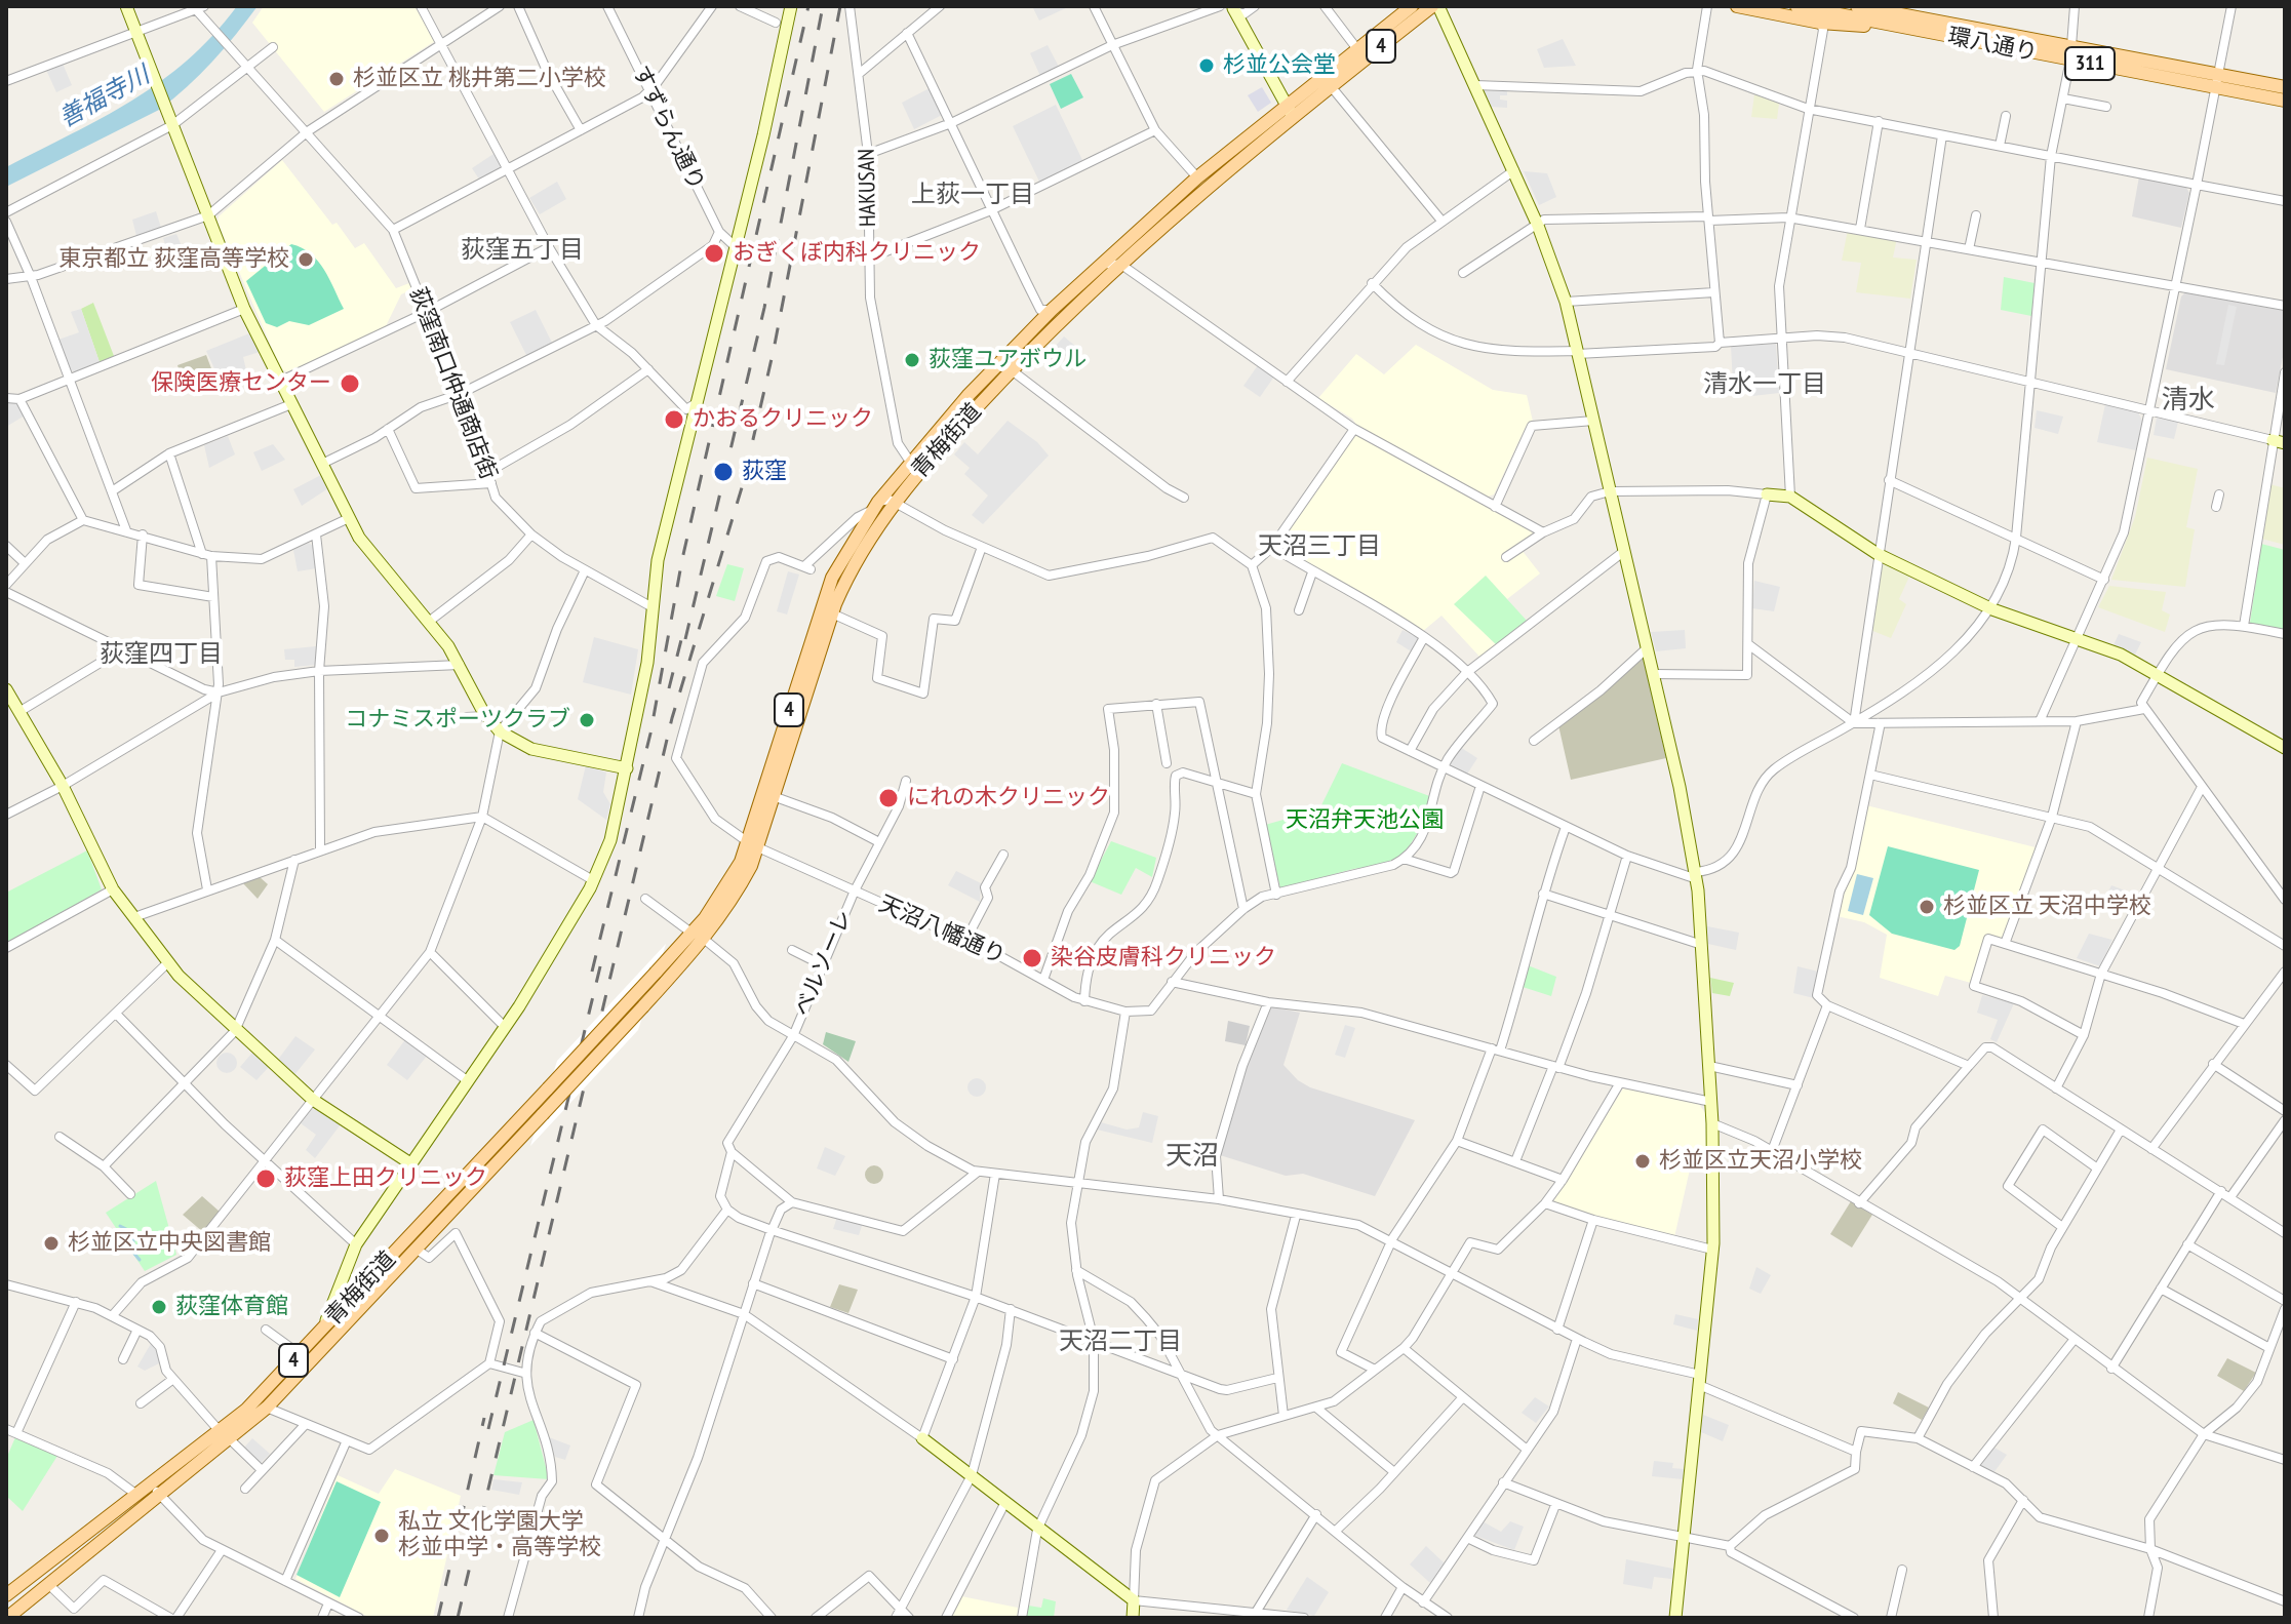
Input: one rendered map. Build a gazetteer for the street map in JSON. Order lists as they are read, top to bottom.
{
  "streets": {
    "main road": [
      "環八通り",
      "4",
      "311",
      "青梅街道"
    ],
    "street": [
      "すずらん通り",
      "HAKUSAN",
      "荻窪南口仲通商店街",
      "天沼八幡通り",
      "ベルソーレ"
    ]
  },
  "crossings": [
    ["環八通り", "311"],
    ["HAKUSAN", "青梅街道"],
    ["青梅街道", "天沼八幡通り"],
    ["天沼八幡通り", "ベルソーレ"]
  ],
  "districts": [
    "上荻一丁目",
    "荻窪五丁目",
    "清水一丁目",
    "清水",
    "天沼三丁目",
    "荻窪四丁目",
    "天沼",
    "天沼二丁目"
  ],
  "water": ["善福寺川"],
  "parks": ["天沼弁天池公園"],
  "places": [
    "杉並公会堂",
    "杉並区立 桃井第二小学校",
    "おぎくぼ内科クリニック",
    "東京都立 荻窪高等学校",
    "荻窪ユアボウル",
    "保険医療センター",
    "かおるクリニック",
    "荻窪",
    "コナミスポーツクラブ",
    "にれの木クリニック",
    "杉並区立 天沼中学校",
    "染谷皮膚科クリニック",
    "杉並区立天沼小学校",
    "荻窪上田クリニック",
    "杉並区立中央図書館",
    "荻窪体育館",
    "私立 文化学園大学 杉並中学・高等学校"
  ]
}
